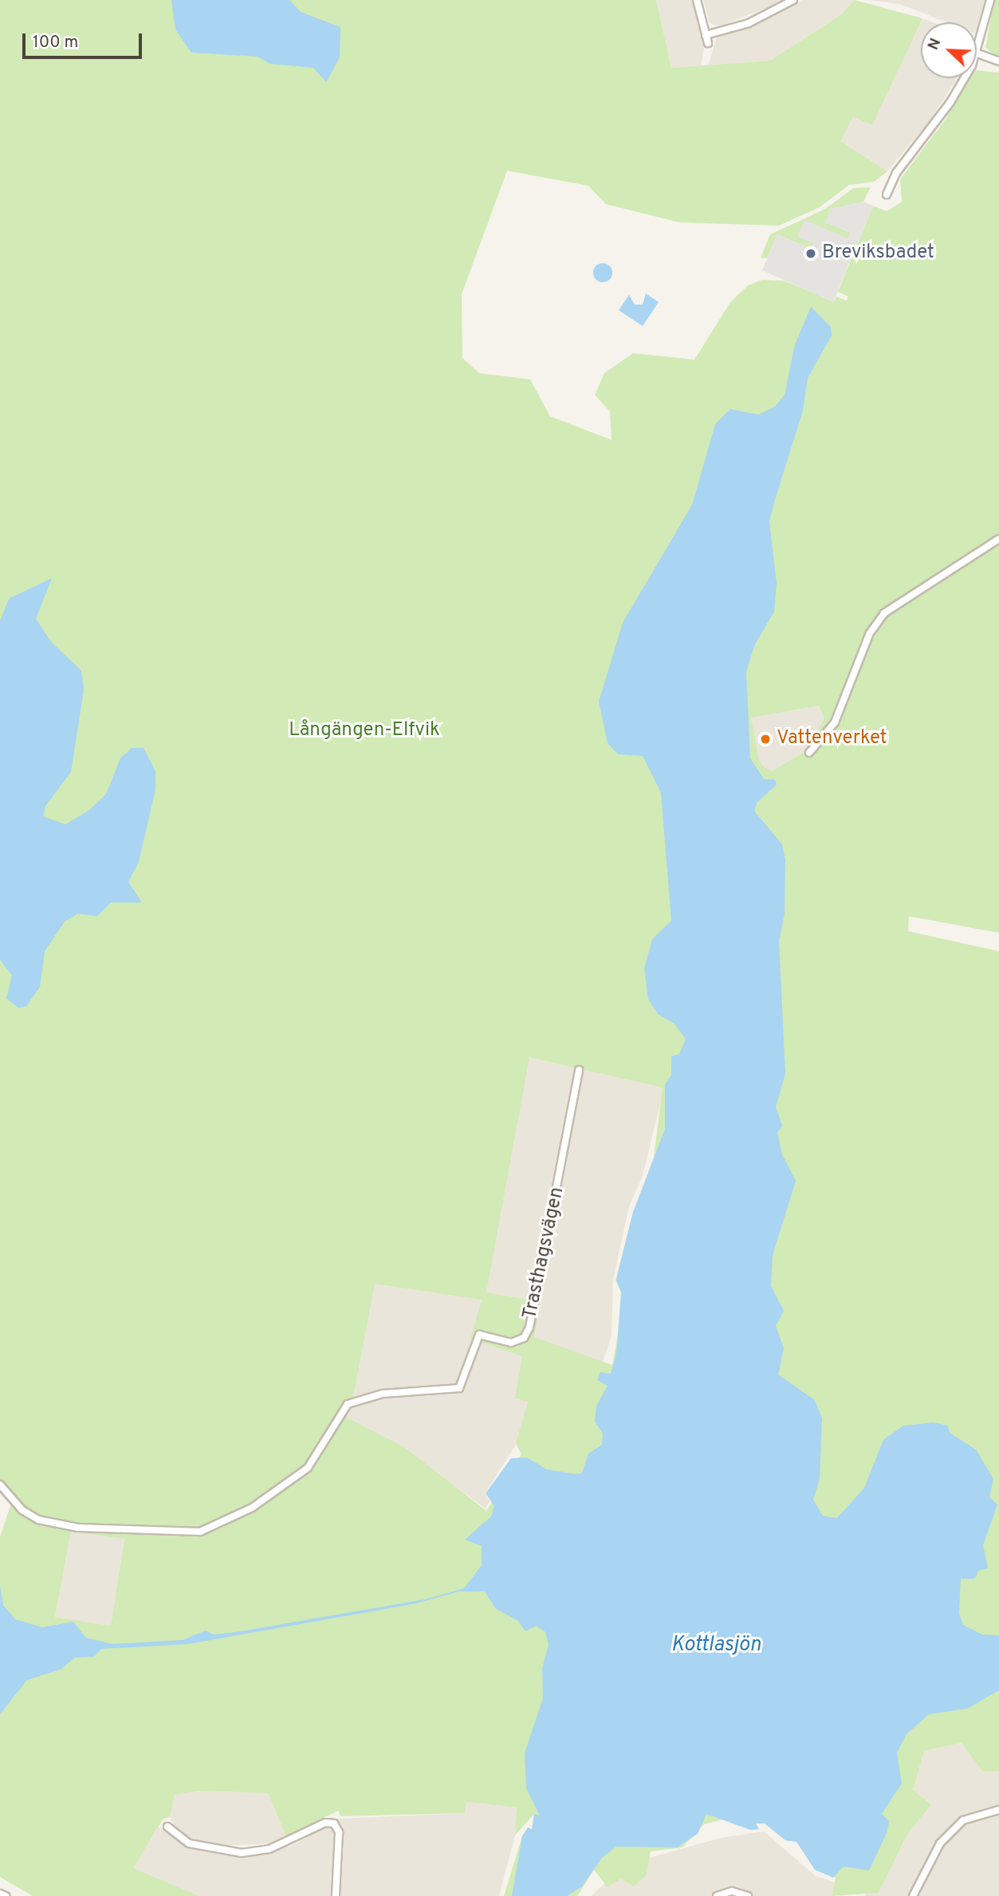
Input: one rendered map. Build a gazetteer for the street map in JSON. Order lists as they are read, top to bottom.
{
  "streets": {
    "street": ["Trasthagsvägen"]
  },
  "water": ["Kottlasjön"],
  "parks": ["Långängen-Elfvik"],
  "places": ["Breviksbadet", "Vattenverket"],
  "scale_bar": "100 m",
  "north": "top left"
}
